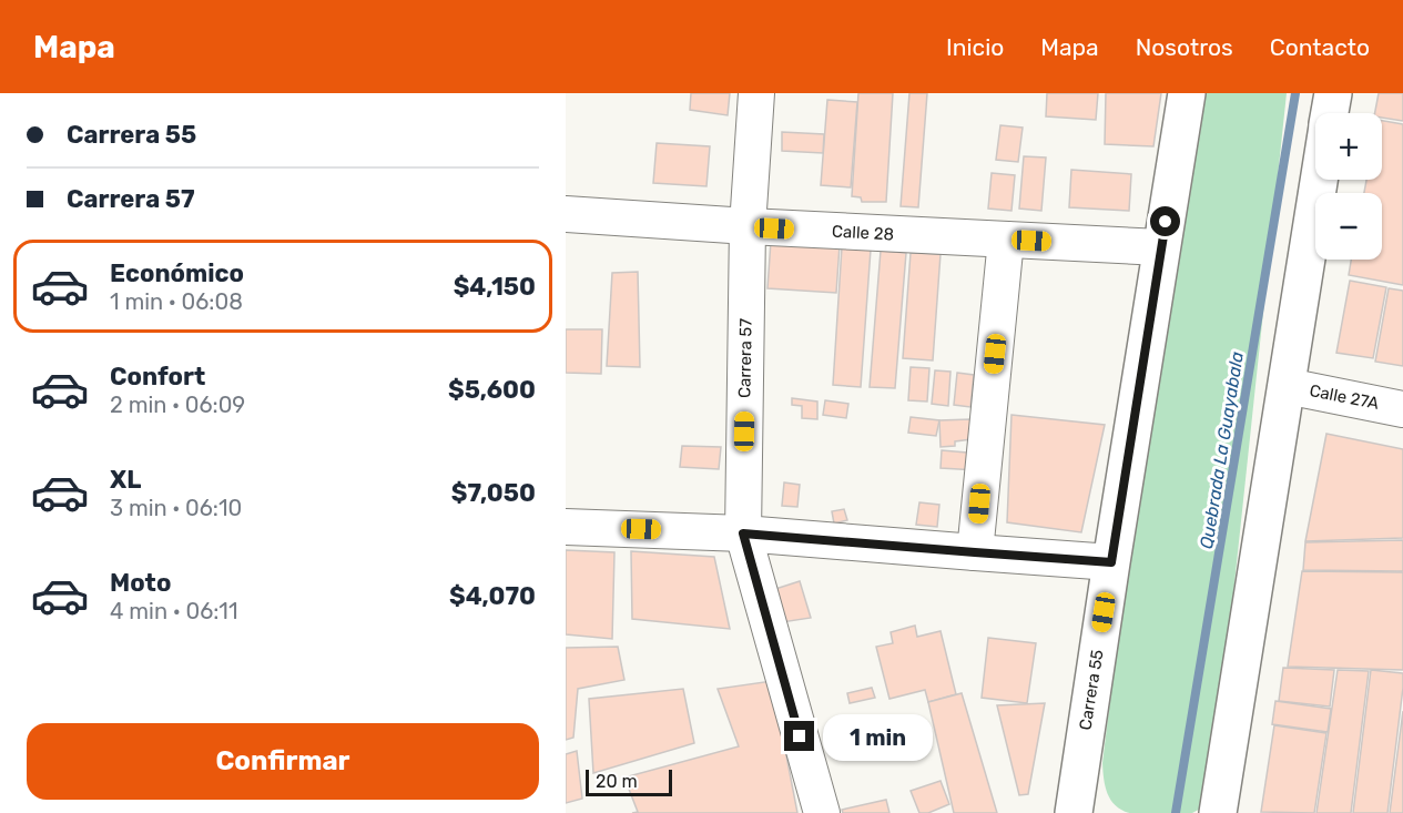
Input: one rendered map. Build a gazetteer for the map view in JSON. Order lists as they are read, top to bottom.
{
  "streets": {
    "street": [
      "Calle 28",
      "Carrera 57",
      "Calle 27A",
      "Carrera 55"
    ]
  },
  "crossings": [
    ["Calle 28", "Carrera 57"],
    ["Calle 28", "Carrera 55"]
  ],
  "water": ["Quebrada La Guayabala"],
  "scale_bar": "20 m",
  "page": {
    "header": "Mapa",
    "nav": [
      "Inicio",
      "Mapa",
      "Nosotros",
      "Contacto"
    ],
    "banner": ["Carrera 55", "Carrera 57"],
    "map_buttons": ["+", "−"],
    "list": [
      {
        "name": "Económico",
        "note": "1 min · 06:08",
        "value": "$4,150"
      },
      {
        "name": "Confort",
        "note": "2 min · 06:09",
        "value": "$5,600"
      },
      {
        "name": "XL",
        "note": "3 min · 06:10",
        "value": "$7,050"
      },
      {
        "name": "Moto",
        "note": "4 min · 06:11",
        "value": "$4,070"
      }
    ],
    "buttons": "Confirmar",
    "bubble": "1 min",
    "scale": "20 m"
  }
}
